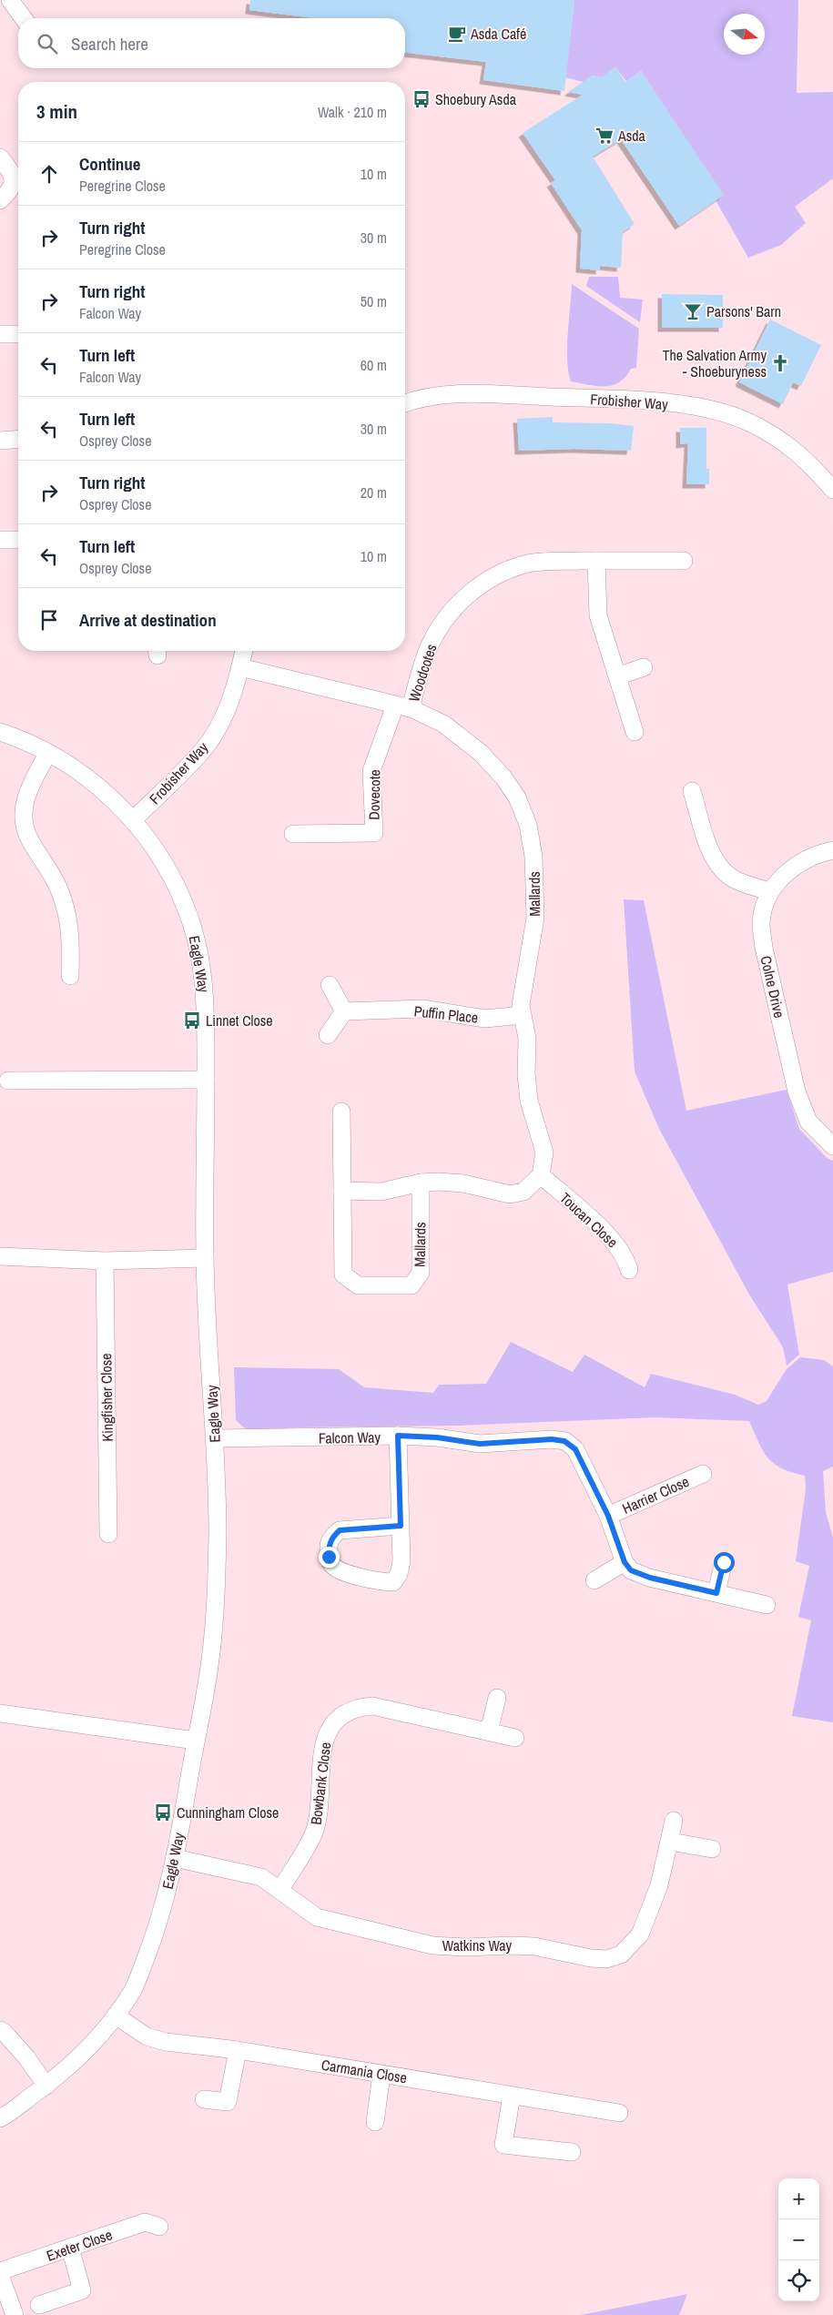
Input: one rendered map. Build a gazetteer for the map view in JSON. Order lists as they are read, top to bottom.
{
  "streets": {
    "street": [
      "Frobisher Way",
      "Woodcotes",
      "Dovecote",
      "Mallards",
      "Eagle Way",
      "Colne Drive",
      "Puffin Place",
      "Toucan Close",
      "Kingfisher Close",
      "Falcon Way",
      "Harrier Close",
      "Bowbank Close",
      "Watkins Way",
      "Carmania Close",
      "Exeter Close"
    ]
  },
  "crossings": [
    ["Frobisher Way", "Mallards"],
    ["Frobisher Way", "Eagle Way"],
    ["Woodcotes", "Dovecote"],
    ["Woodcotes", "Mallards"],
    ["Dovecote", "Mallards"],
    ["Mallards", "Puffin Place"],
    ["Mallards", "Toucan Close"],
    ["Eagle Way", "Falcon Way"],
    ["Eagle Way", "Watkins Way"],
    ["Eagle Way", "Carmania Close"],
    ["Falcon Way", "Harrier Close"],
    ["Bowbank Close", "Watkins Way"]
  ],
  "places": {
    "cafe": ["Asda Café"],
    "bus stop": ["Shoebury Asda", "Linnet Close", "Cunningham Close"],
    "supermarket": ["Asda"],
    "bar": ["Parsons' Barn"],
    "church": ["The Salvation Army - Shoeburyness"]
  },
  "north": "right",
  "page": {
    "search": "Search here",
    "heading": ["3 min", "Walk · 210 m"],
    "list": [
      ["Continue", "Peregrine Close", "10 m"],
      ["Turn right", "Peregrine Close", "30 m"],
      ["Turn right", "Falcon Way", "50 m"],
      ["Turn left", "Falcon Way", "60 m"],
      ["Turn left", "Osprey Close", "30 m"],
      ["Turn right", "Osprey Close", "20 m"],
      ["Turn left", "Osprey Close", "10 m"],
      "Arrive at destination"
    ],
    "map_buttons": ["+", "−"]
  }
}
